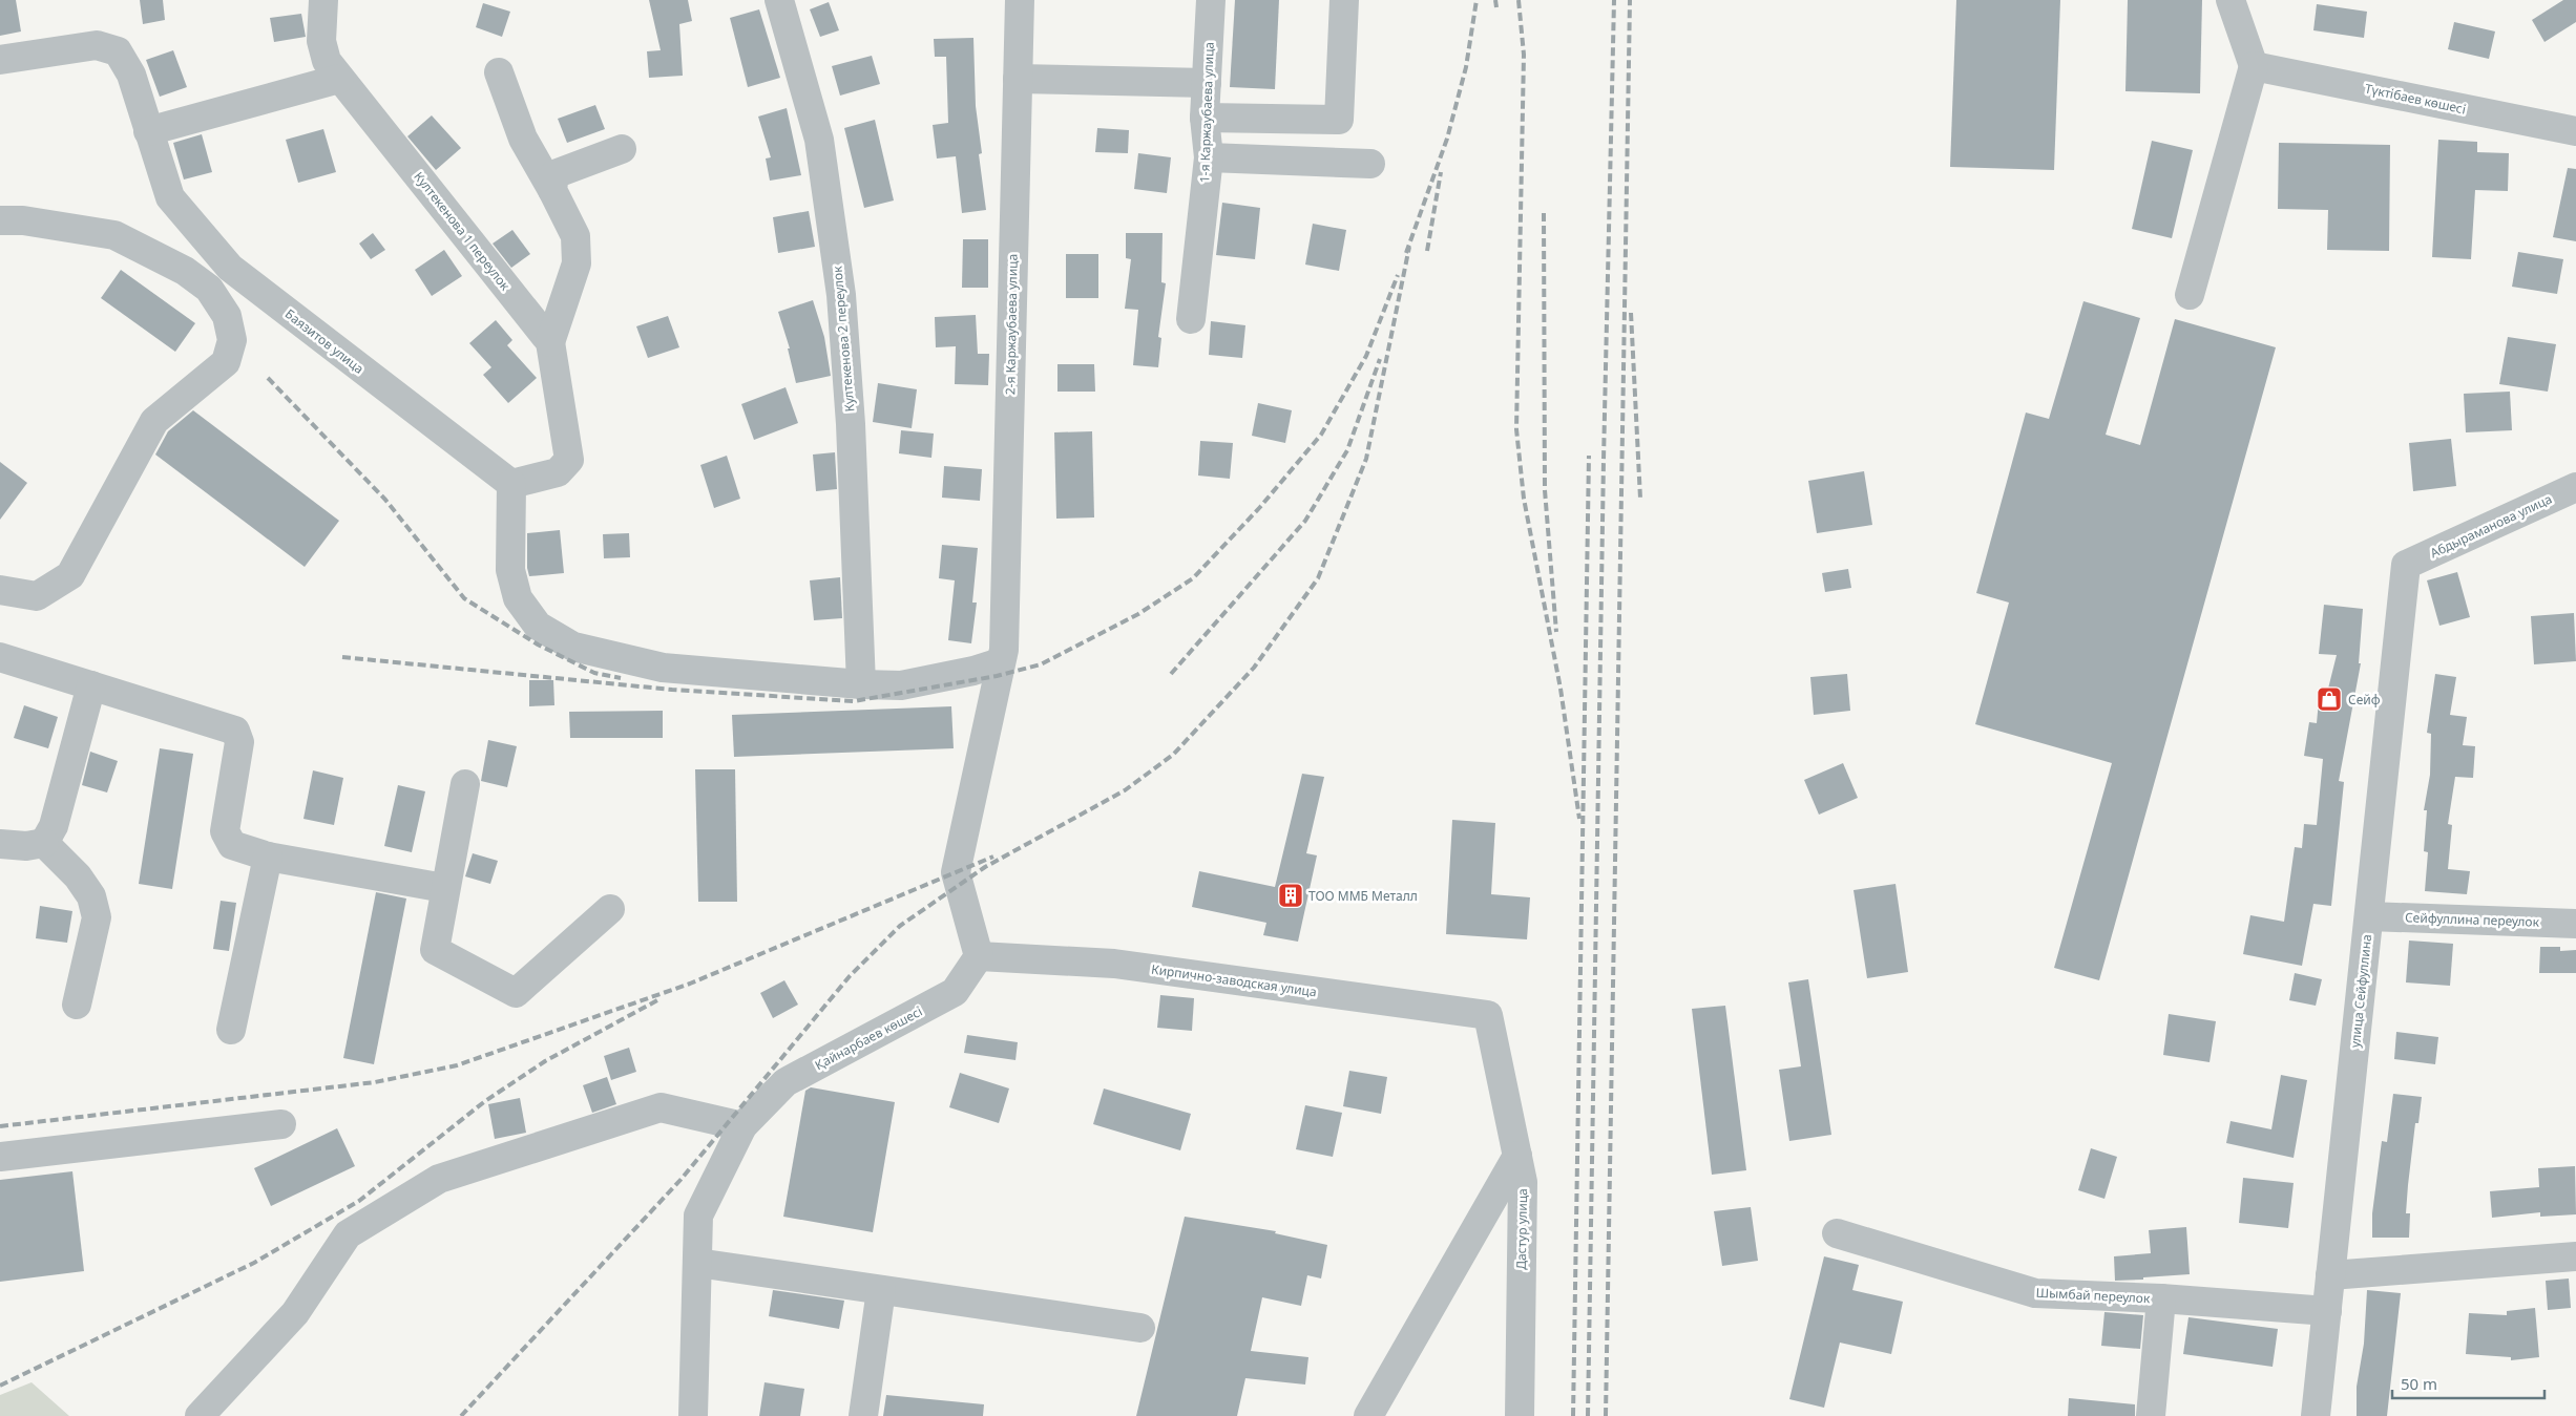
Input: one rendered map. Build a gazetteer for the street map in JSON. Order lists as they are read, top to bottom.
{
  "streets": {
    "street": [
      "Түктібаев көшесі",
      "1-я Каржаубаева улица",
      "Култекенова 1 переулок",
      "2-я Каржаубаева улица",
      "Култекенова 2 переулок",
      "Баязитов улица",
      "Абдыраманова улица",
      "Сейфуллина переулок",
      "Кирпично-заводская улица",
      "улица Сейфуллина",
      "Қайнарбаев көшесі",
      "Дастур улица",
      "Шымбай переулок"
    ]
  },
  "crossings": [
    ["Култекенова 1 переулок", "Баязитов улица"],
    ["Абдыраманова улица", "улица Сейфуллина"],
    ["Сейфуллина переулок", "улица Сейфуллина"],
    ["Кирпично-заводская улица", "Қайнарбаев көшесі"],
    ["Кирпично-заводская улица", "Дастур улица"],
    ["улица Сейфуллина", "Шымбай переулок"]
  ],
  "places": {
    "shop": ["Сейф"],
    "building": ["ТОО ММБ Металл"]
  },
  "scale_bar": "50 m"
}
